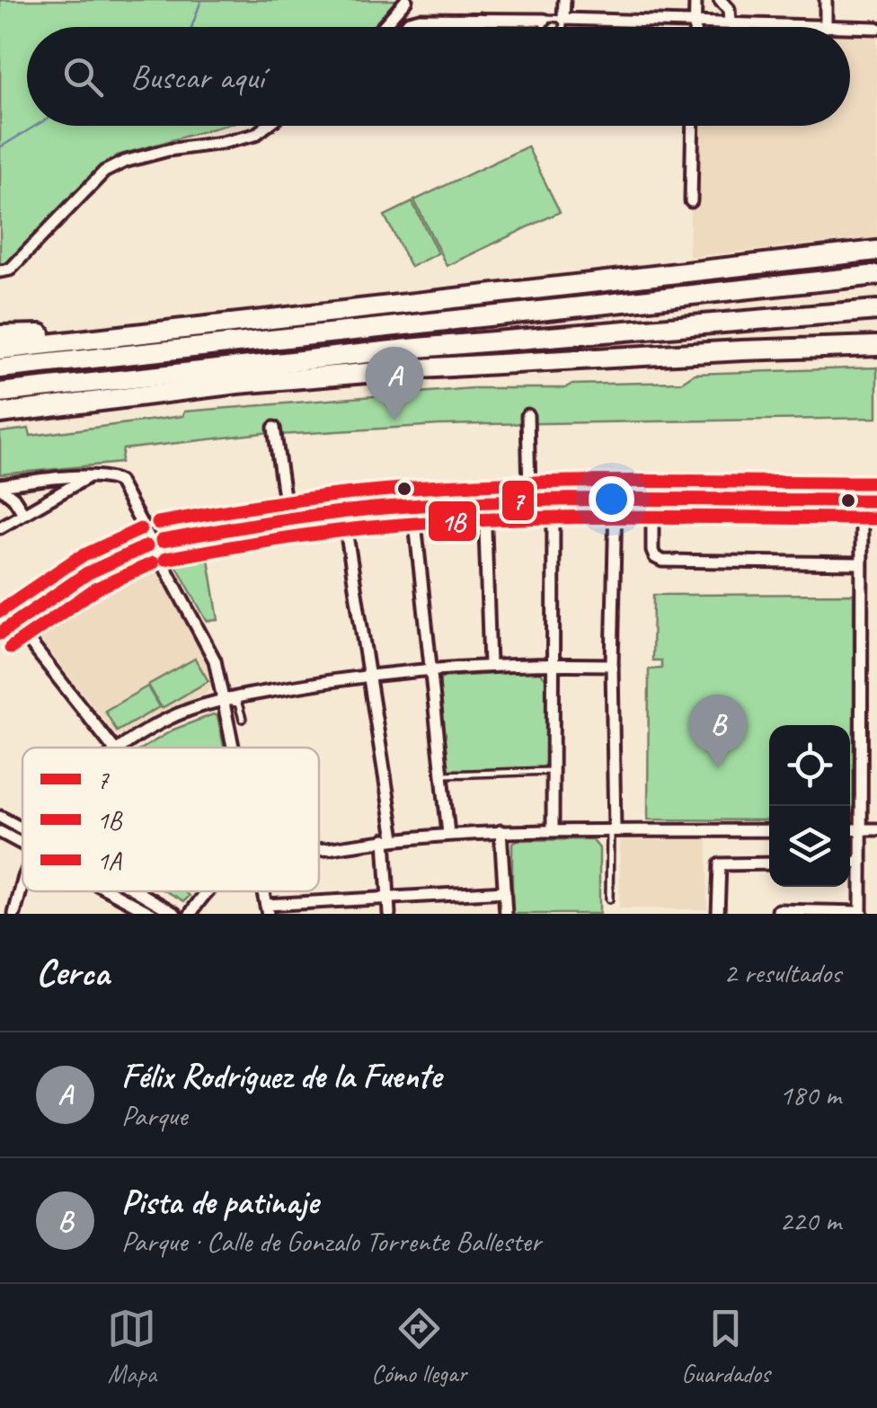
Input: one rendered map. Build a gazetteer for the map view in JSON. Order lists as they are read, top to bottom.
{
  "lines": ["transit line 1A", "transit line 7", "transit line 1B"],
  "legend": ["7", "1B", "1A"],
  "page": {
    "search": "Buscar aquí",
    "pins": ["A", "B"],
    "heading": ["Cerca", "2 resultados"],
    "list": [
      {
        "mark": "A",
        "name": "Félix Rodríguez de la Fuente",
        "note": "Parque",
        "value": "180 m"
      },
      {
        "mark": "B",
        "name": "Pista de patinaje",
        "note": "Parque · Calle de Gonzalo Torrente Ballester",
        "value": "220 m"
      }
    ],
    "nav": ["Mapa", "Cómo llegar", "Guardados"]
  }
}
